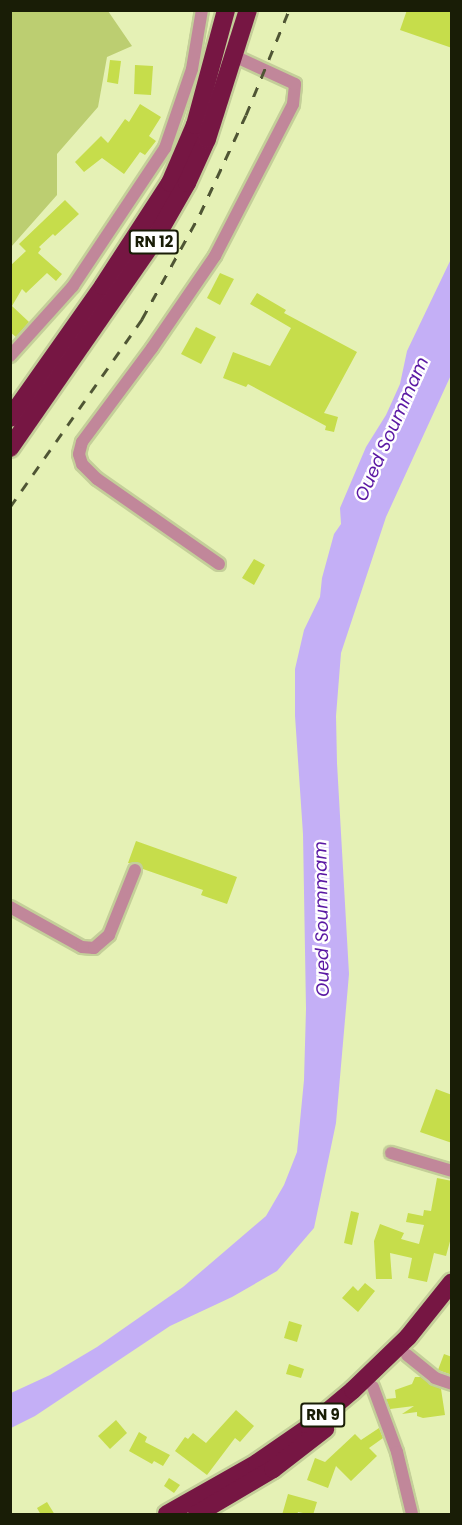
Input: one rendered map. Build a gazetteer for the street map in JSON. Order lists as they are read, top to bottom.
{
  "streets": {
    "highway": ["RN 12", "RN 9"]
  },
  "water": ["Oued Soummam"]
}
